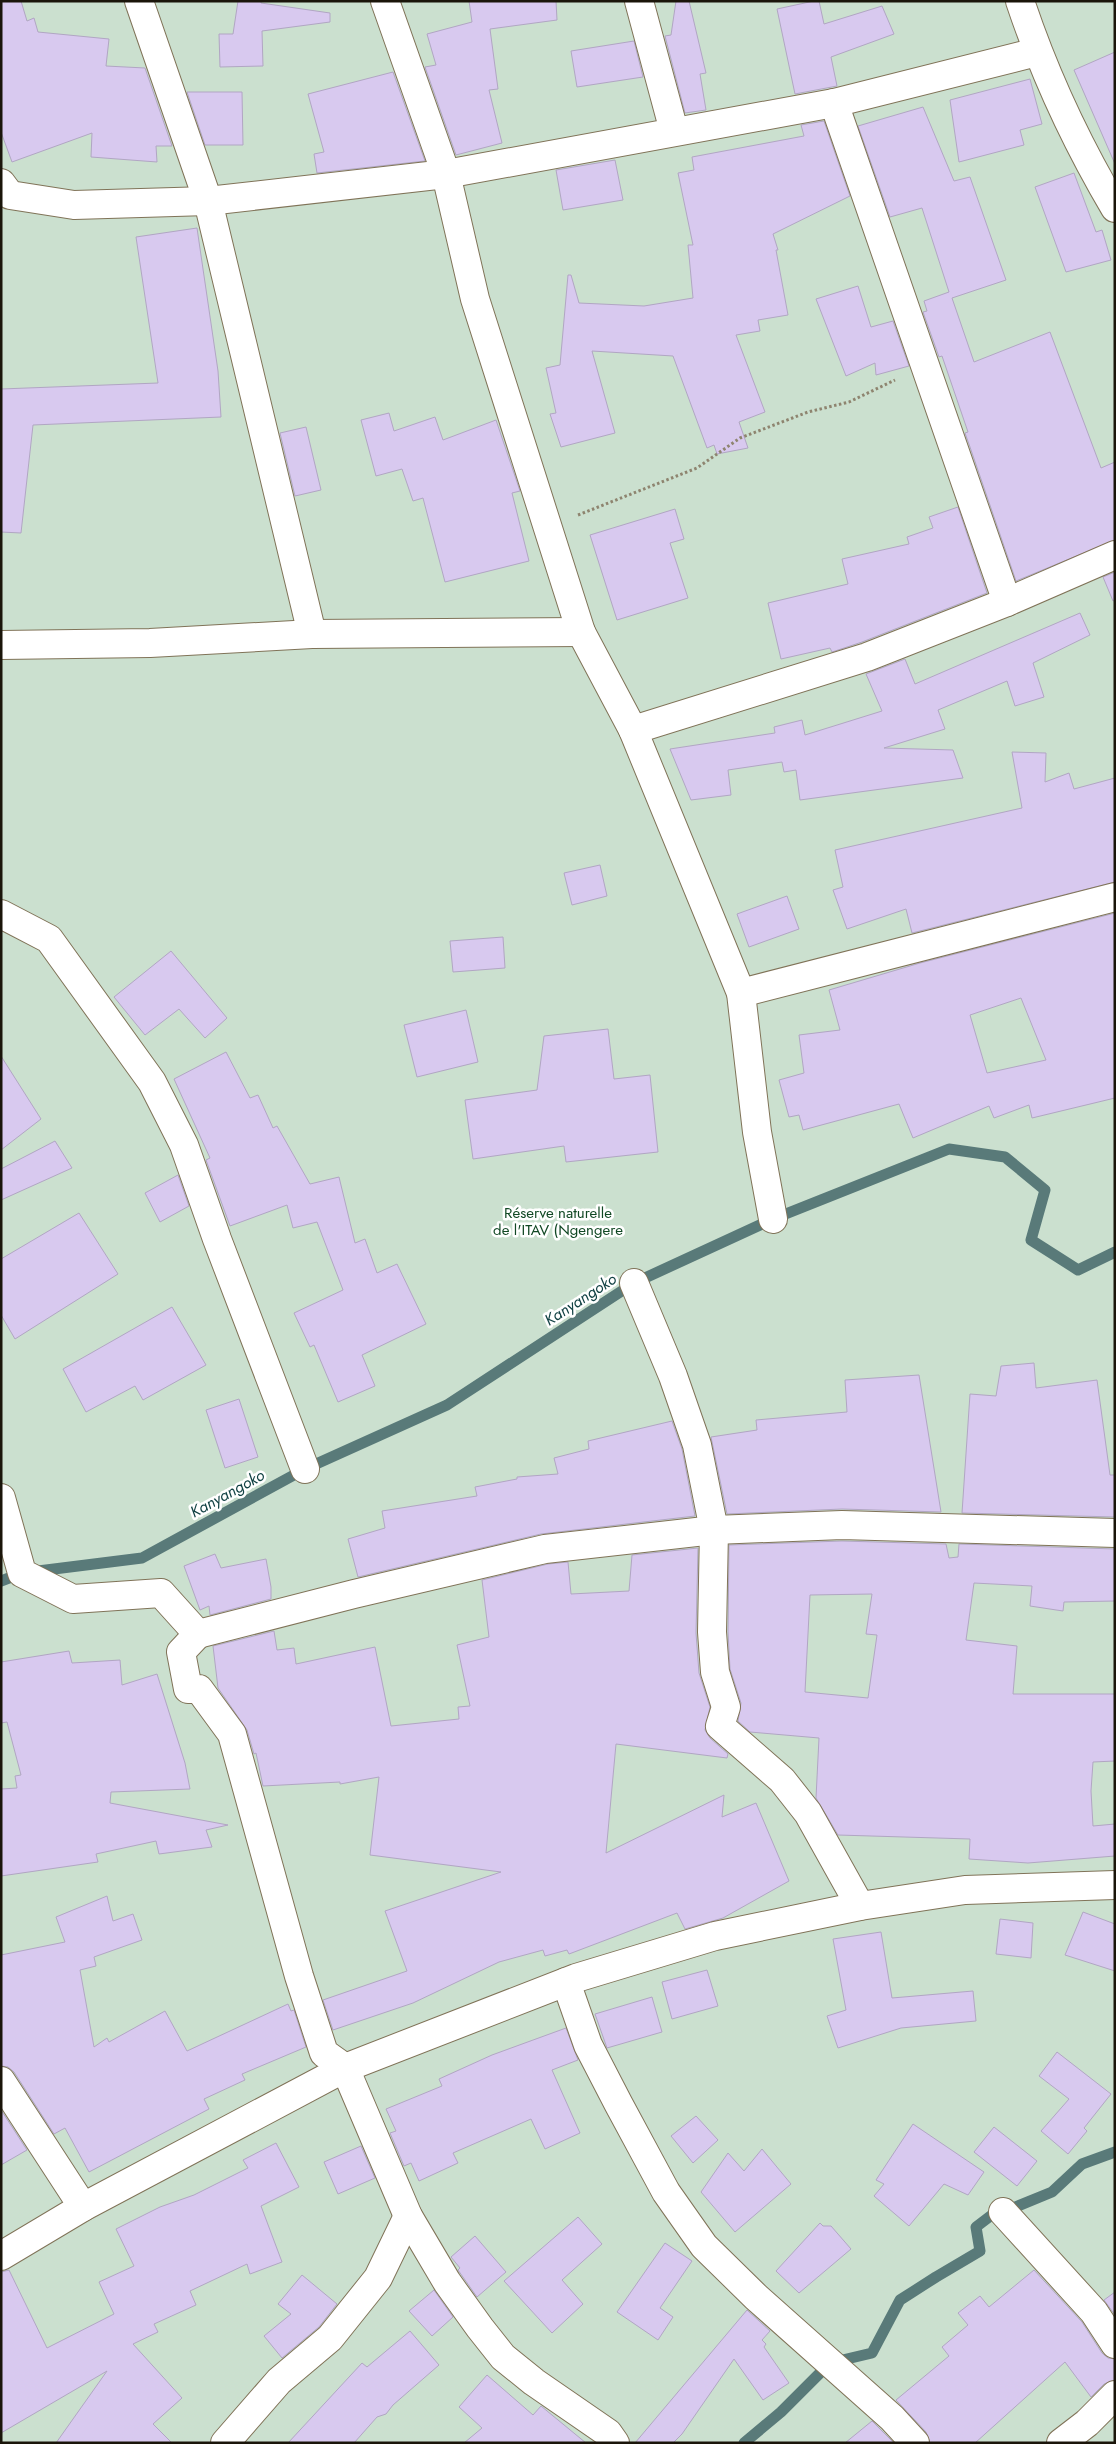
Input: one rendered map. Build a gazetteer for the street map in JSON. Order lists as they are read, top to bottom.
{
  "water": ["Kanyangoko"],
  "parks": ["Réserve naturelle de l'ITAV (Ngengere"]
}
